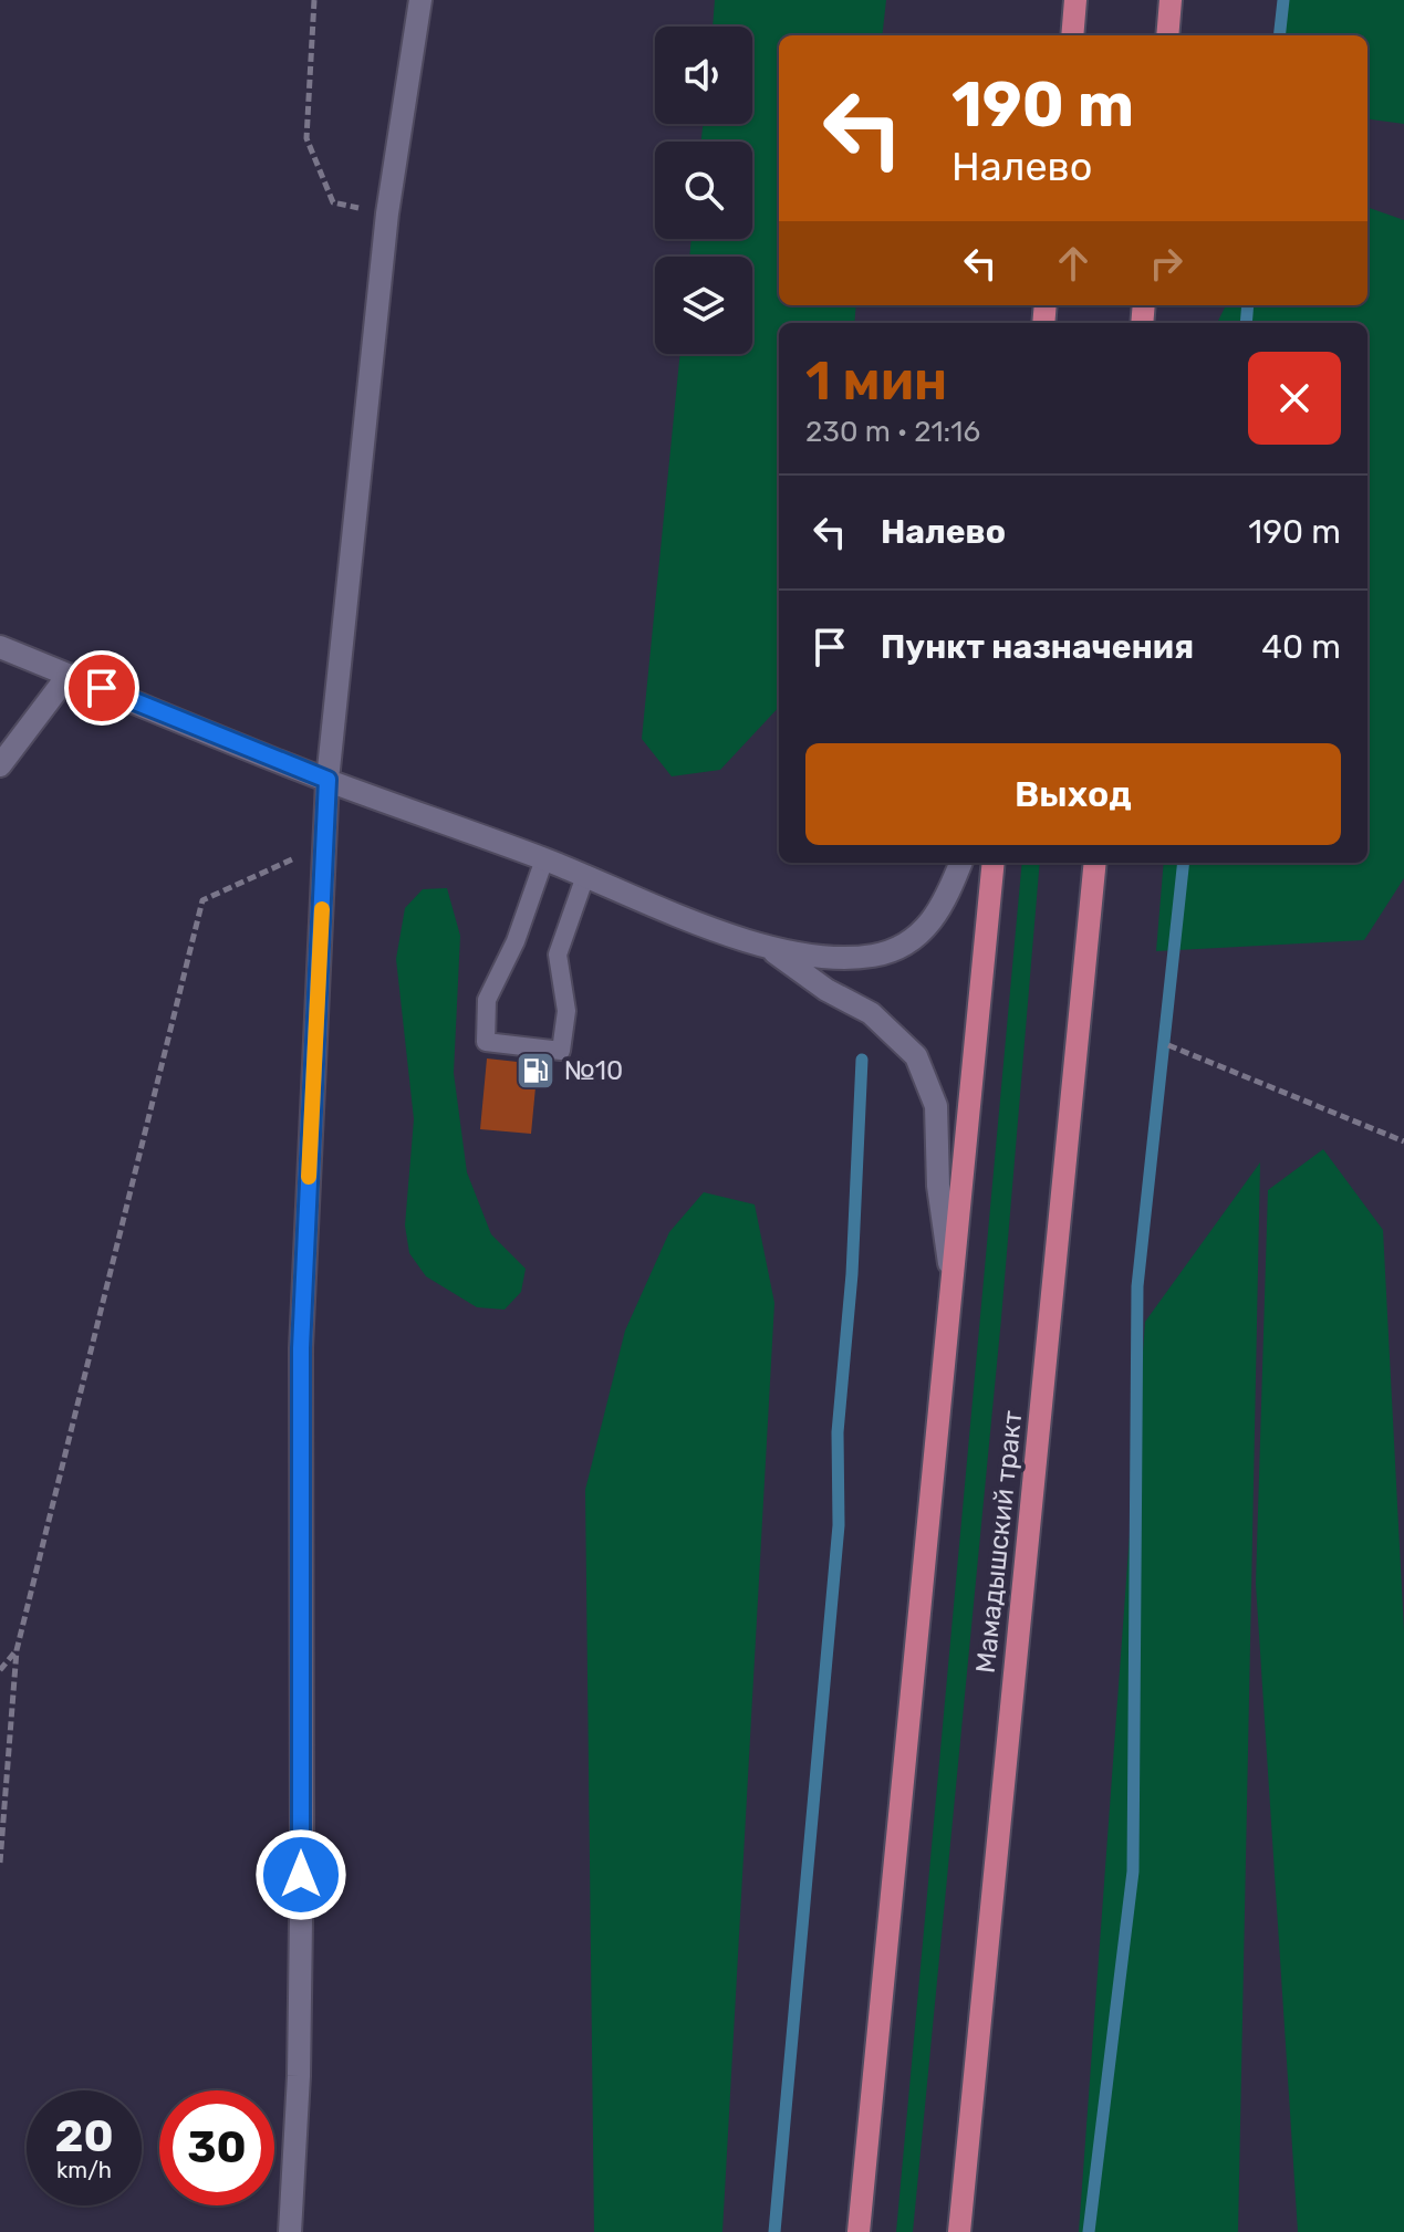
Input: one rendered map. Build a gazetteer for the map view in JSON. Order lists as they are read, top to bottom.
{
  "streets": {
    "main road": ["Мамадышский тракт"]
  },
  "places": {
    "fuel station": ["№10"]
  },
  "page": {
    "turn": ["190 m", "Налево"],
    "heading": ["1 мин", "230 m · 21:16"],
    "list": [
      {
        "name": "Налево",
        "value": "190 m"
      },
      {
        "name": "Пункт назначения",
        "value": "40 m"
      }
    ],
    "buttons": "Выход",
    "speed": "20 km/h",
    "limit": "30"
  }
}
